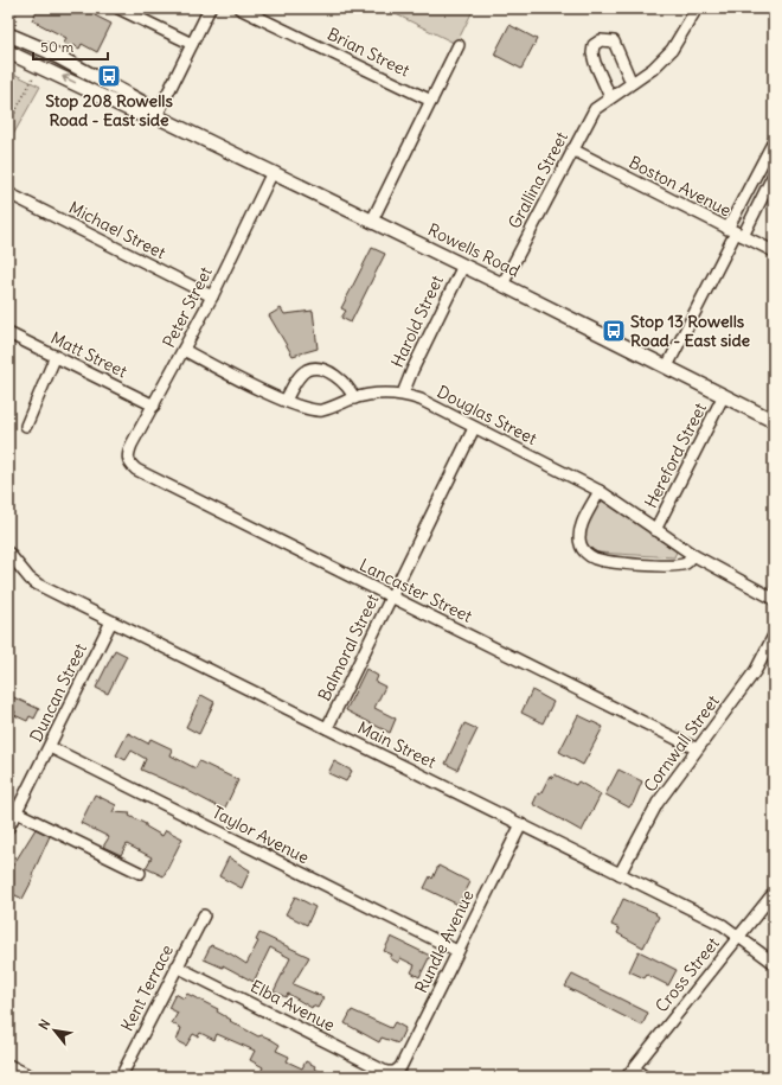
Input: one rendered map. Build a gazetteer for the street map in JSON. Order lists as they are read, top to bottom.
{
  "streets": {
    "main road": ["Rowells Road"],
    "street": [
      "Brian Street",
      "Grallina Street",
      "Boston Avenue",
      "Michael Street",
      "Peter Street",
      "Harold Street",
      "Matt Street",
      "Douglas Street",
      "Hereford Street",
      "Lancaster Street",
      "Balmoral Street",
      "Duncan Street",
      "Cornwall Street",
      "Main Street",
      "Taylor Avenue",
      "Rundle Avenue",
      "Cross Street",
      "Kent Terrace",
      "Elba Avenue"
    ]
  },
  "crossings": [
    ["Grallina Street", "Boston Avenue"],
    ["Grallina Street", "Rowells Road"],
    ["Michael Street", "Peter Street"],
    ["Rowells Road", "Peter Street"],
    ["Rowells Road", "Harold Street"],
    ["Rowells Road", "Hereford Street"],
    ["Peter Street", "Matt Street"],
    ["Peter Street", "Douglas Street"],
    ["Peter Street", "Lancaster Street"],
    ["Harold Street", "Douglas Street"],
    ["Douglas Street", "Hereford Street"],
    ["Douglas Street", "Balmoral Street"],
    ["Lancaster Street", "Balmoral Street"],
    ["Lancaster Street", "Cornwall Street"],
    ["Balmoral Street", "Main Street"],
    ["Duncan Street", "Main Street"],
    ["Duncan Street", "Taylor Avenue"],
    ["Cornwall Street", "Main Street"],
    ["Main Street", "Rundle Avenue"],
    ["Main Street", "Cross Street"],
    ["Taylor Avenue", "Rundle Avenue"],
    ["Rundle Avenue", "Elba Avenue"],
    ["Kent Terrace", "Elba Avenue"]
  ],
  "places": {
    "bus stop": ["Stop 208 Rowells Road - East side", "Stop 13 Rowells Road - East side"]
  },
  "scale_bar": "50 m",
  "north": "top left"
}
